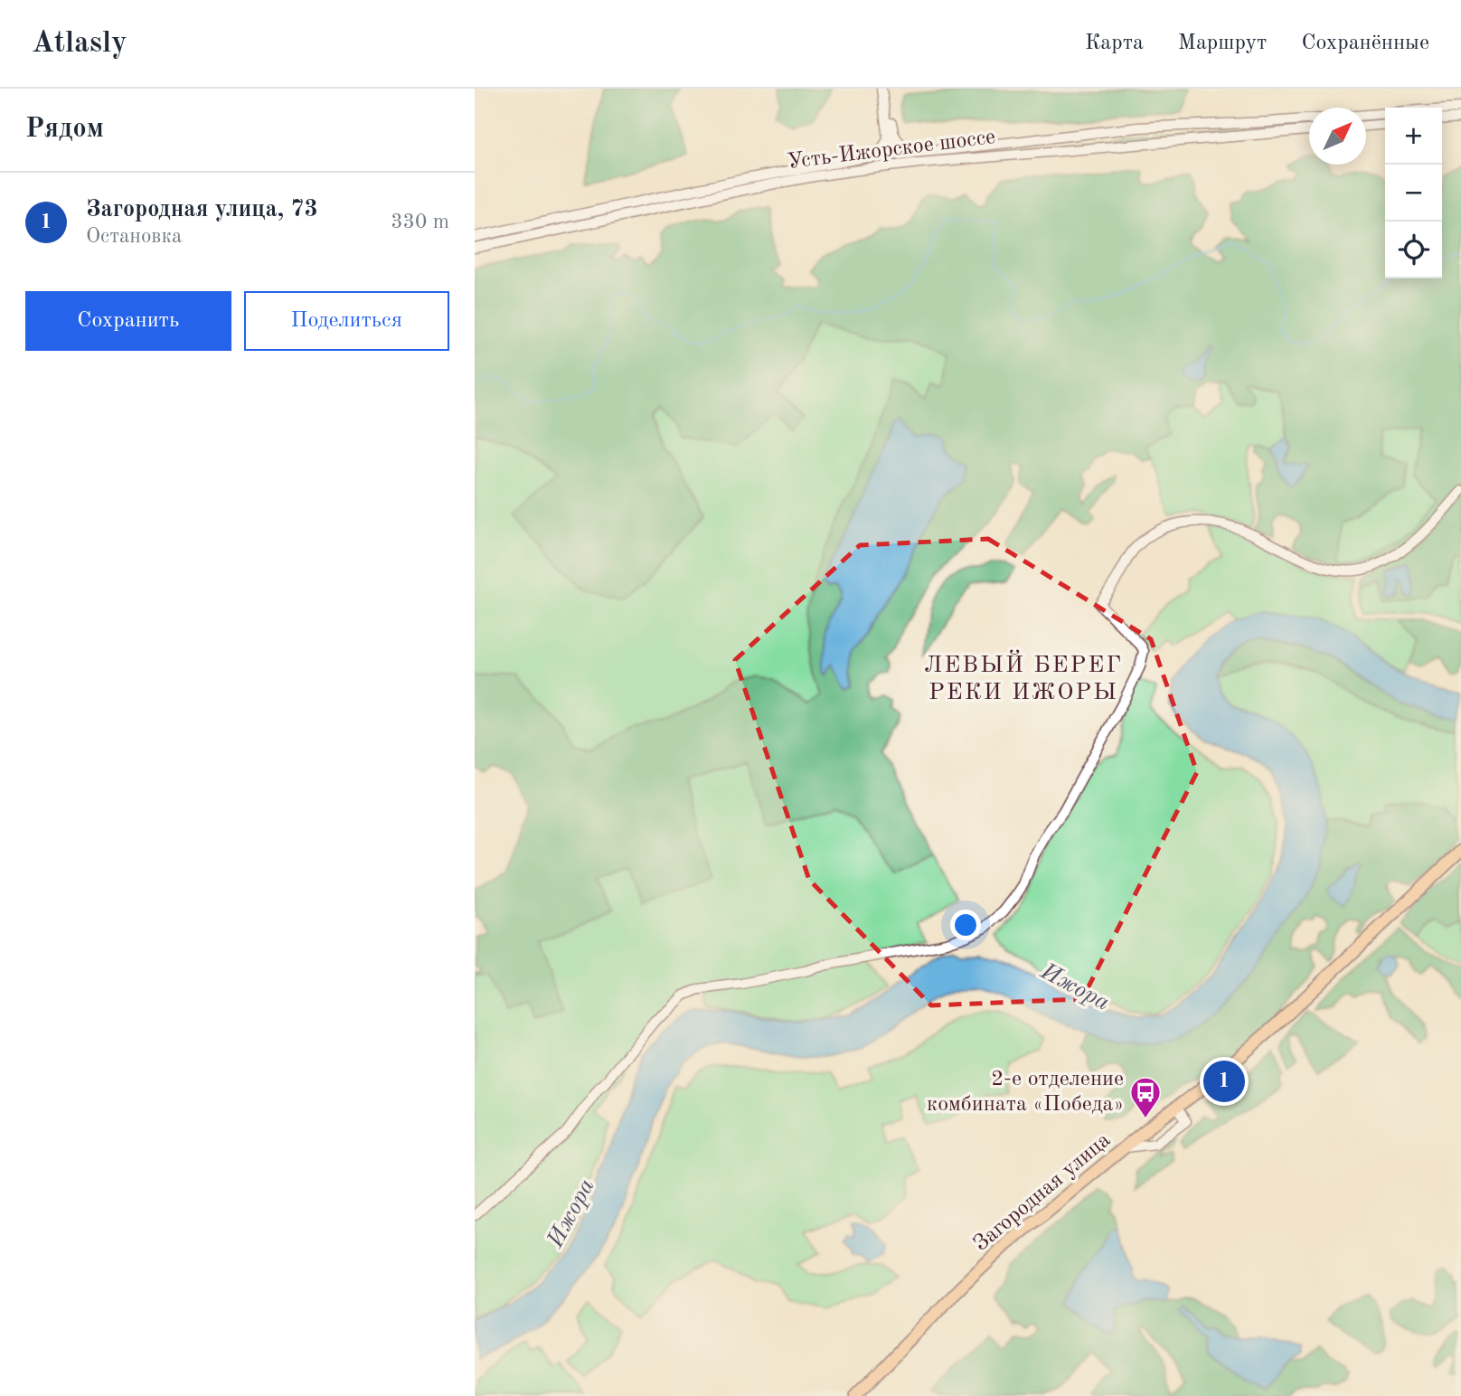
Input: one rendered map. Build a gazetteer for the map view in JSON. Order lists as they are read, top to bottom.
{
  "streets": {
    "main road": ["Загородная улица"],
    "street": ["Усть-Ижорское шоссе"]
  },
  "districts": ["ЛЕВЫЙ БЕРЕГ РЕКИ ИЖОРЫ"],
  "water": ["Ижора"],
  "places": {
    "bus stop": ["2-е отделение комбината «Победа»"]
  },
  "north": "top right",
  "page": {
    "header": "Atlasly",
    "nav": ["Карта", "Маршрут", "Сохранённые"],
    "heading": "Рядом",
    "map_buttons": ["+", "−"],
    "list": [
      {
        "mark": "1",
        "name": "Загородная улица, 73",
        "note": "Остановка",
        "value": "330 m"
      }
    ],
    "buttons": ["Сохранить", "Поделиться"],
    "pins": "1"
  }
}
